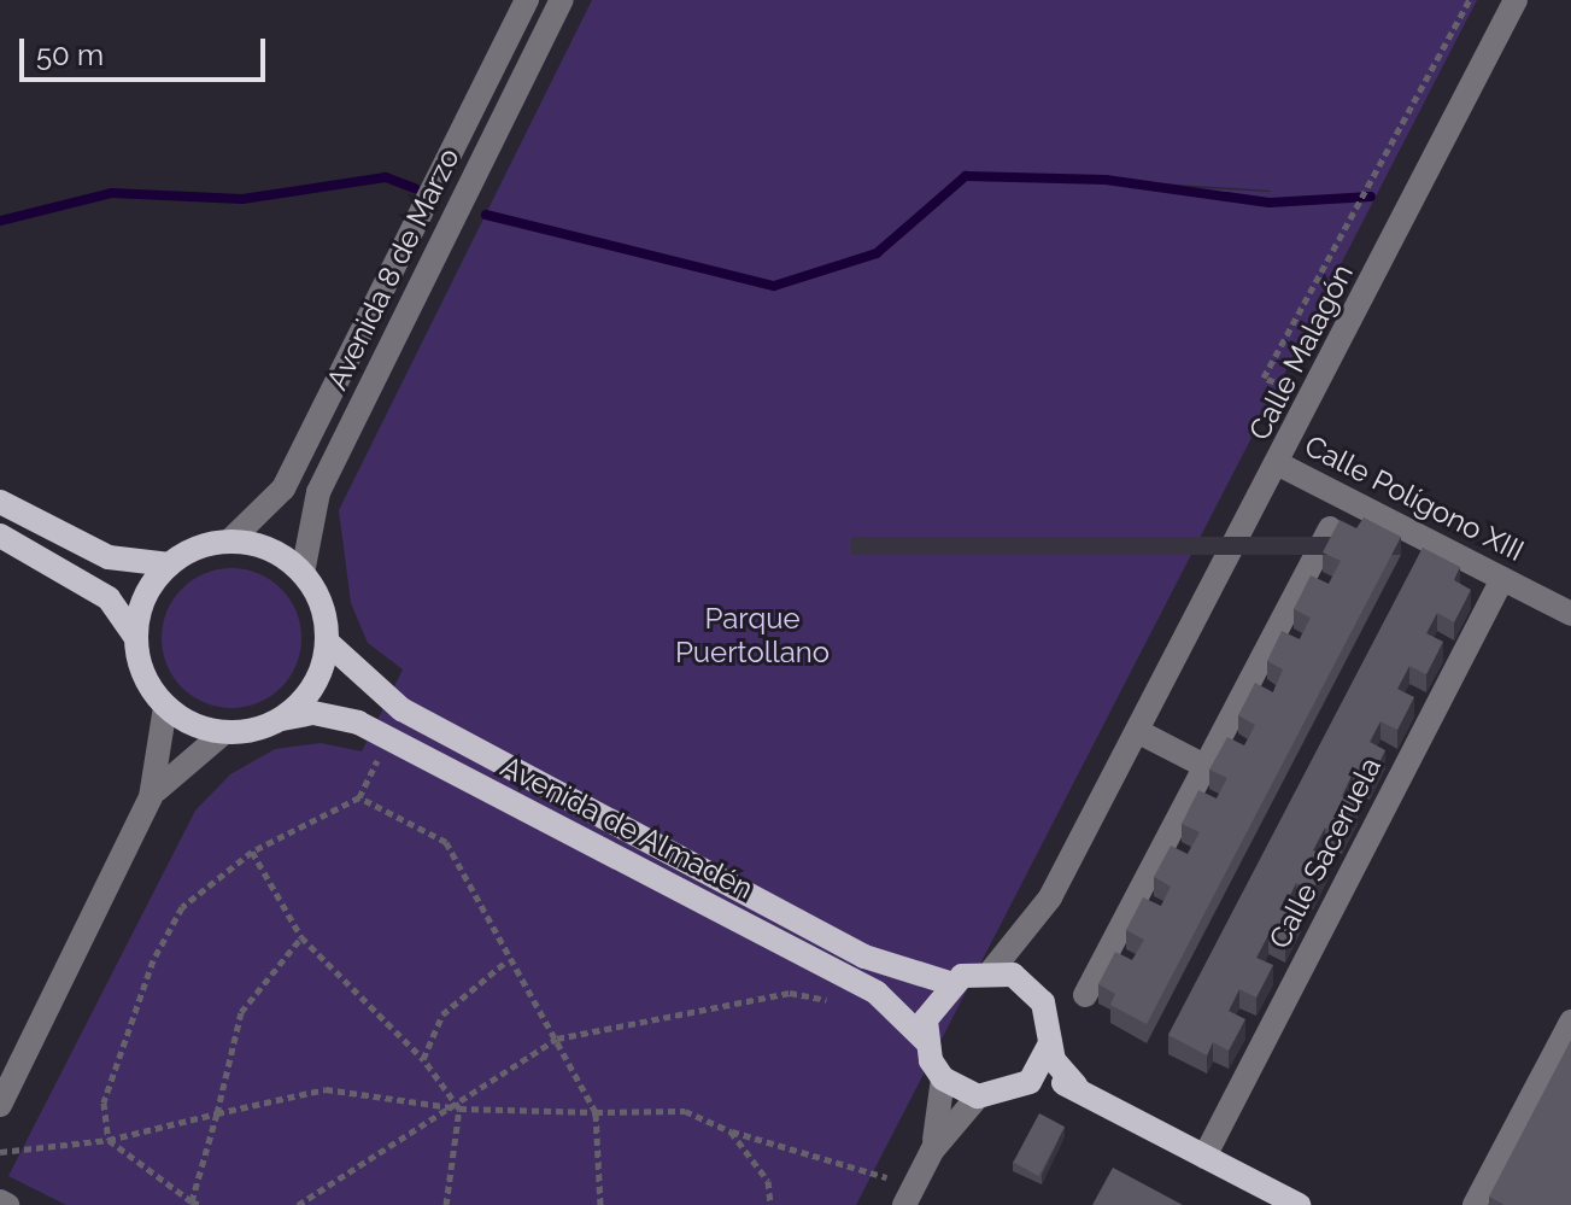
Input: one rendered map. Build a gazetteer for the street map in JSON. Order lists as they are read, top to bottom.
{
  "streets": {
    "main road": ["Avenida de Almadén"],
    "street": [
      "Avenida 8 de Marzo",
      "Calle Malagón",
      "Calle Polígono XIII",
      "Calle Saceruela"
    ]
  },
  "crossings": [
    ["Avenida 8 de Marzo", "Avenida de Almadén"],
    ["Calle Malagón", "Calle Polígono XIII"],
    ["Calle Malagón", "Avenida de Almadén"],
    ["Calle Polígono XIII", "Calle Saceruela"]
  ],
  "parks": ["Parque Puertollano"],
  "scale_bar": "50 m"
}
